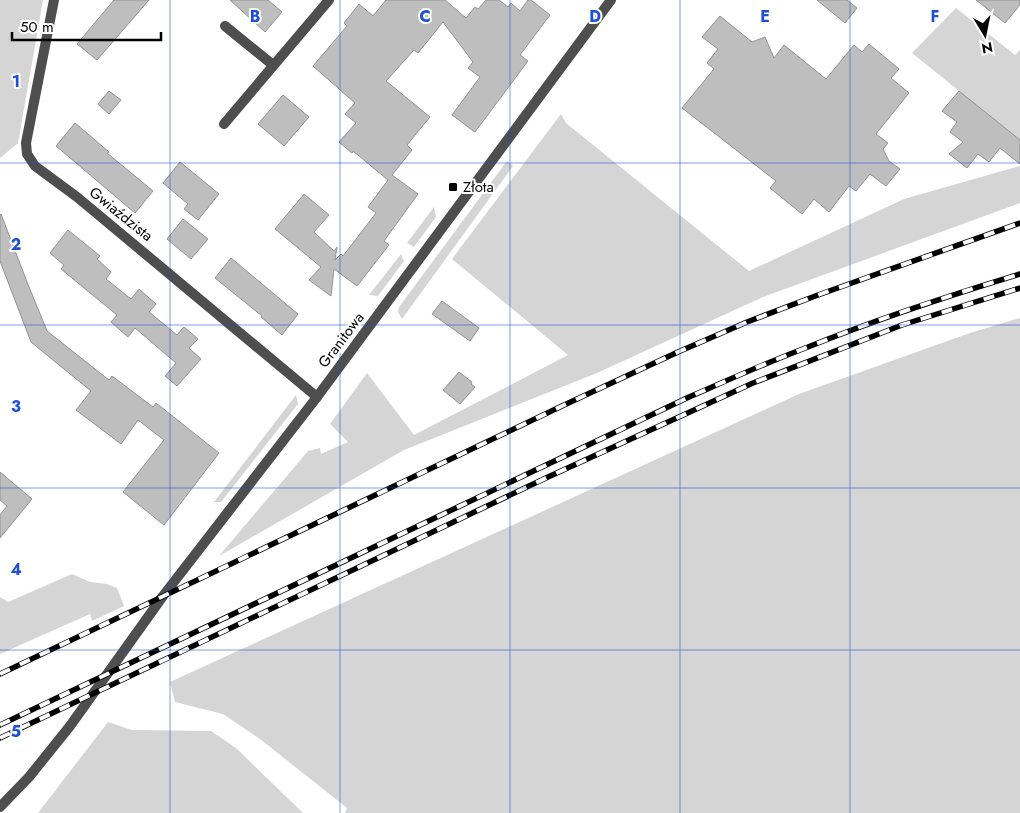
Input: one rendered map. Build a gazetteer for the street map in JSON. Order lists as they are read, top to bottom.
{
  "streets": {
    "street": ["Gwiaździsta", "Granitowa"]
  },
  "crossings": [
    ["Gwiaździsta", "Granitowa"]
  ],
  "places": {
    "transit": ["Złota"]
  },
  "scale_bar": "50 m",
  "north": "bottom",
  "grid": {
    "columns": [
      "B",
      "C",
      "D",
      "E",
      "F"
    ],
    "rows": [
      "1",
      "2",
      "3",
      "4",
      "5"
    ]
  }
}
